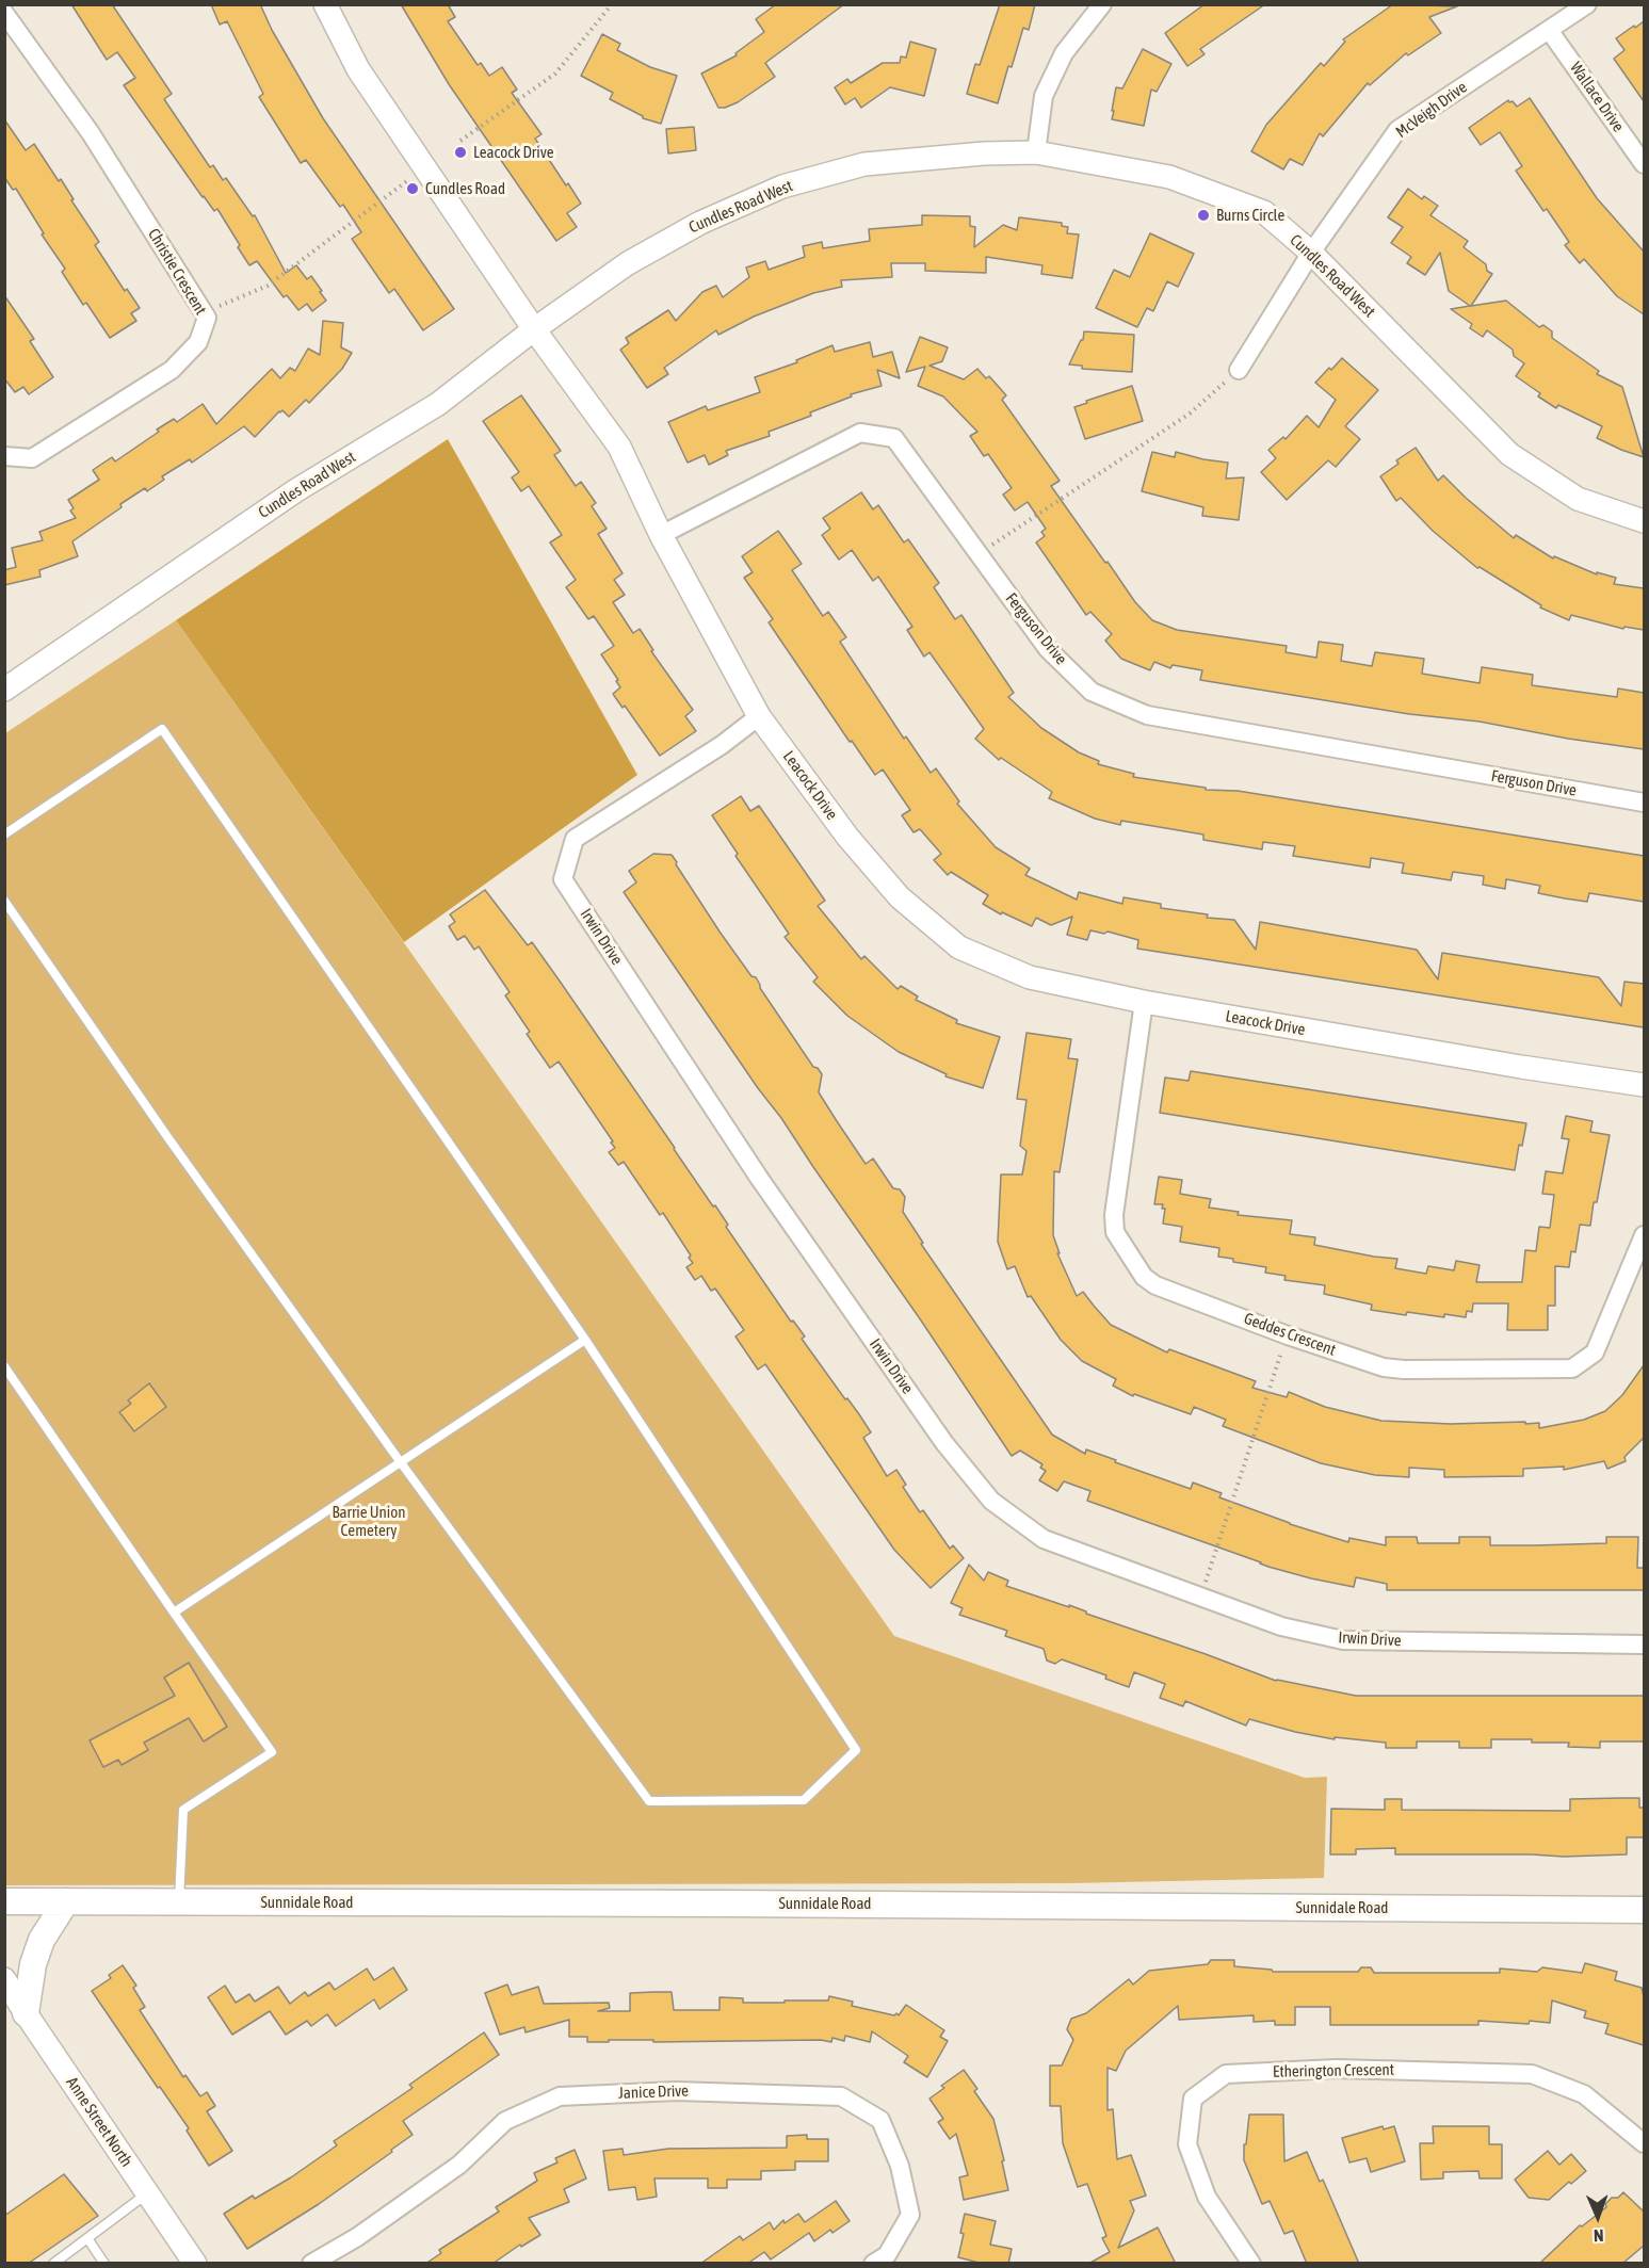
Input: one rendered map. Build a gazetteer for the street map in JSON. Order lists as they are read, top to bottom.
{
  "streets": {
    "main road": ["Sunnidale Road"],
    "street": [
      "Wallace Drive",
      "McVeigh Drive",
      "Cundles Road West",
      "Christie Crescent",
      "Ferguson Drive",
      "Leacock Drive",
      "Irwin Drive",
      "Geddes Crescent",
      "Etherington Crescent",
      "Janice Drive",
      "Anne Street North"
    ]
  },
  "crossings": [
    ["Wallace Drive", "McVeigh Drive"],
    ["McVeigh Drive", "Cundles Road West"],
    ["Cundles Road West", "Leacock Drive"],
    ["Ferguson Drive", "Leacock Drive"],
    ["Leacock Drive", "Irwin Drive"],
    ["Leacock Drive", "Geddes Crescent"]
  ],
  "parks": ["Barrie Union Cemetery"],
  "places": ["Leacock Drive", "Cundles Road", "Burns Circle"],
  "north": "bottom"
}
